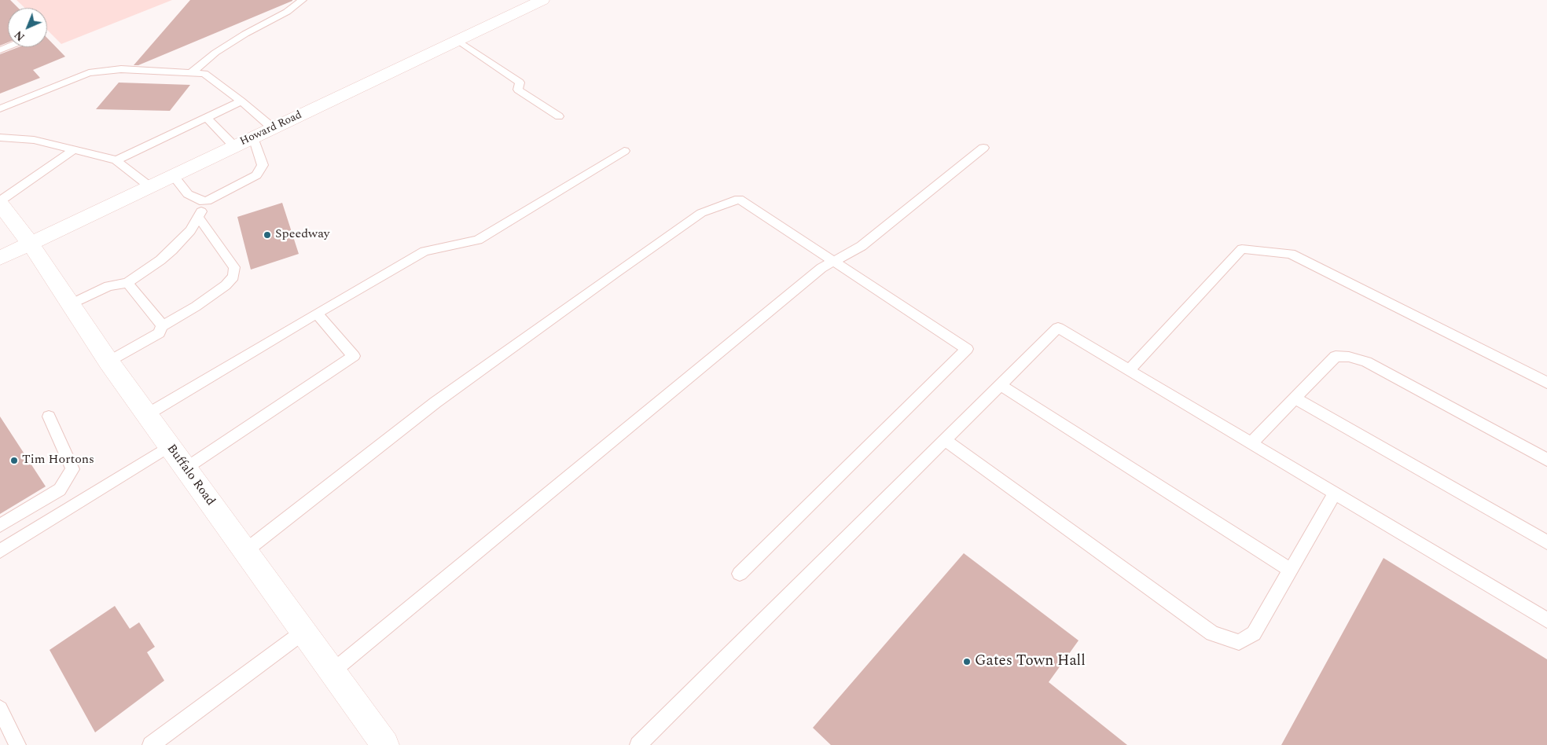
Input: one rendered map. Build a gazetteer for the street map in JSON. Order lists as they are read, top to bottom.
{
  "streets": {
    "main road": ["Howard Road", "Buffalo Road"]
  },
  "crossings": [
    ["Howard Road", "Buffalo Road"]
  ],
  "places": ["Speedway", "Tim Hortons", "Gates Town Hall"],
  "north": "bottom left"
}
